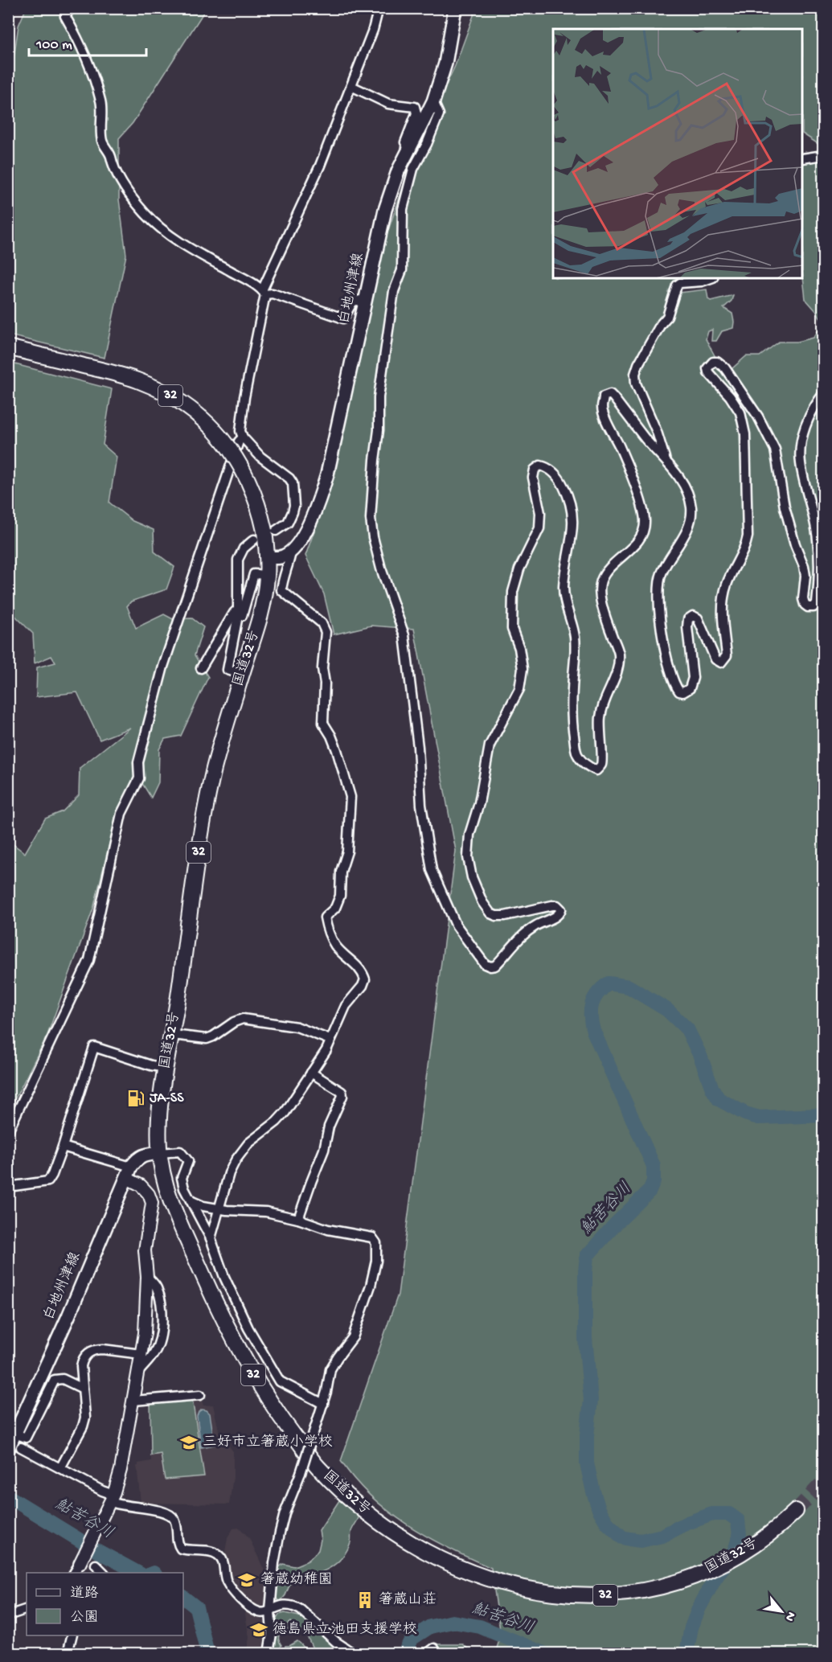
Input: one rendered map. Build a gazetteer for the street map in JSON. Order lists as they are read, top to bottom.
{
  "streets": {
    "highway": ["32", "国道32号"],
    "main road": ["白地州津線"]
  },
  "water": ["鮎苦谷川"],
  "places": {
    "fuel station": ["JA-SS"],
    "school or university": ["三好市立箸蔵小学校", "箸蔵幼稚園", "徳島県立池田支援学校"],
    "building": ["箸蔵山荘"]
  },
  "legend": ["道路", "公園"],
  "scale_bar": "100 m",
  "north": "bottom right"
}
